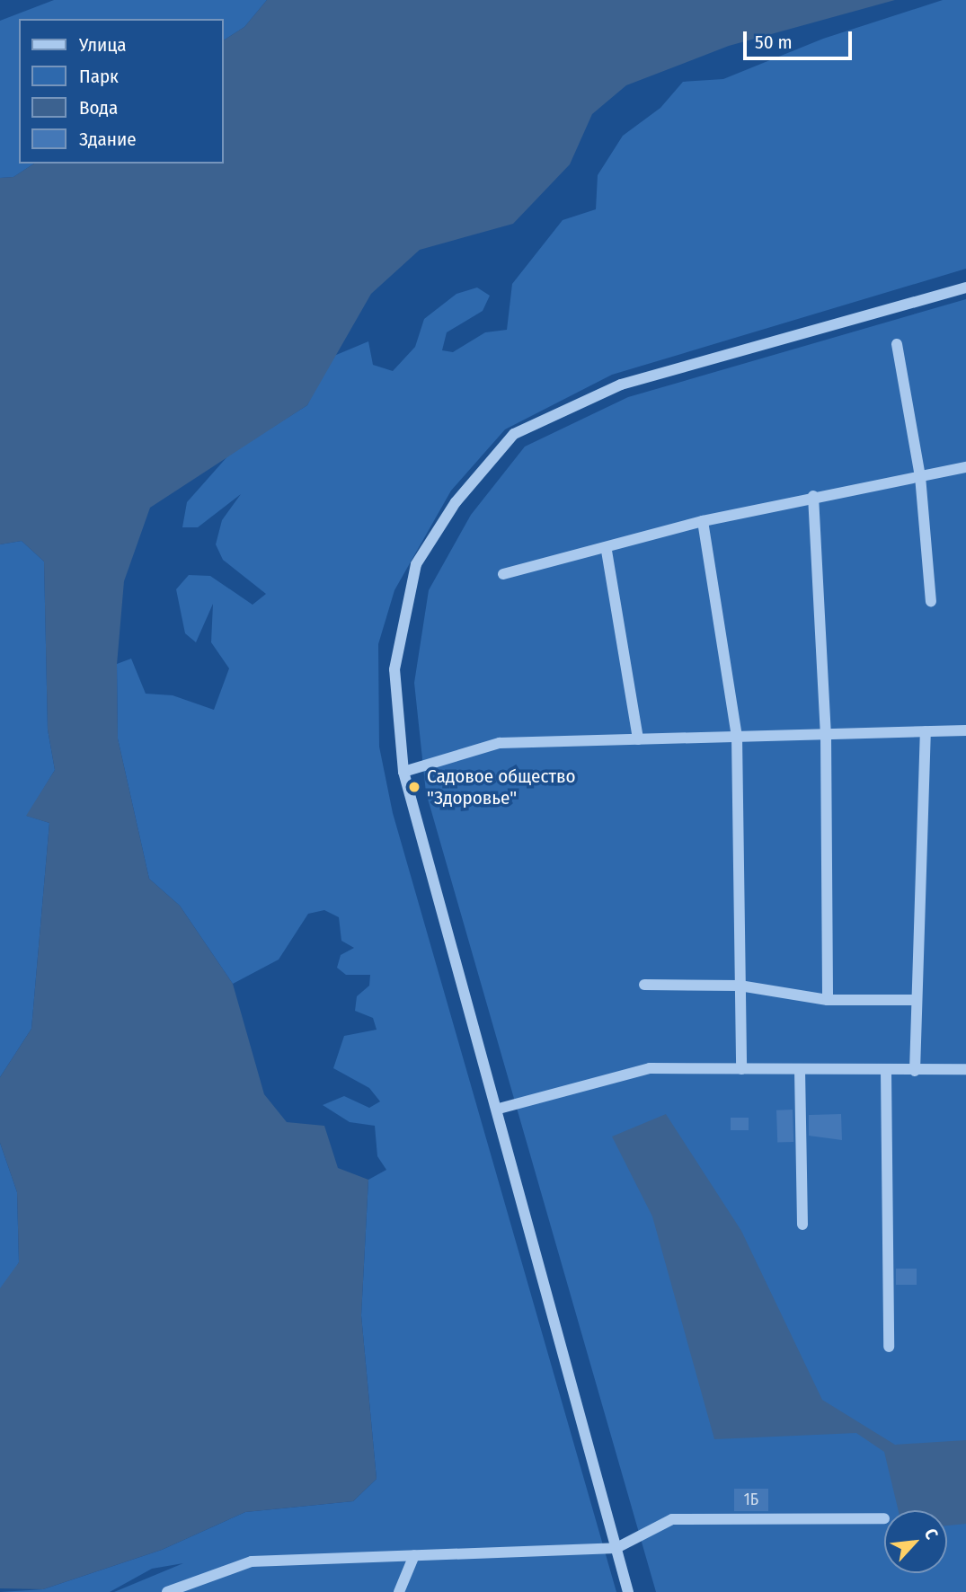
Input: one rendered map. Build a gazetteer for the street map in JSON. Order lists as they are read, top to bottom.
{
  "places": ["Садовое общество \"Здоровье\""],
  "house_numbers": ["1Б"],
  "legend": [
    "Улица",
    "Парк",
    "Вода",
    "Здание"
  ],
  "scale_bar": "50 m",
  "north": "top right"
}
